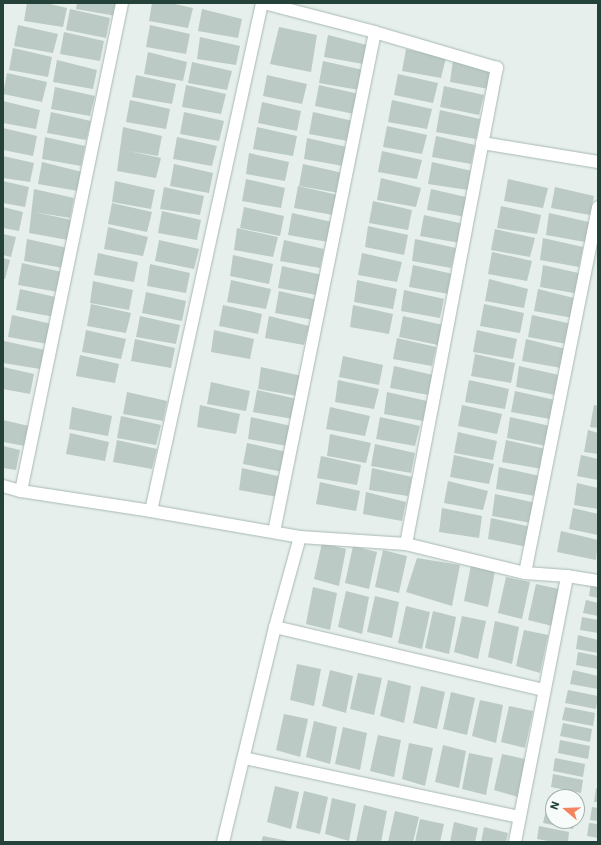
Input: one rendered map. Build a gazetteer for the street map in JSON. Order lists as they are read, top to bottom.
{
  "north": "left"
}
